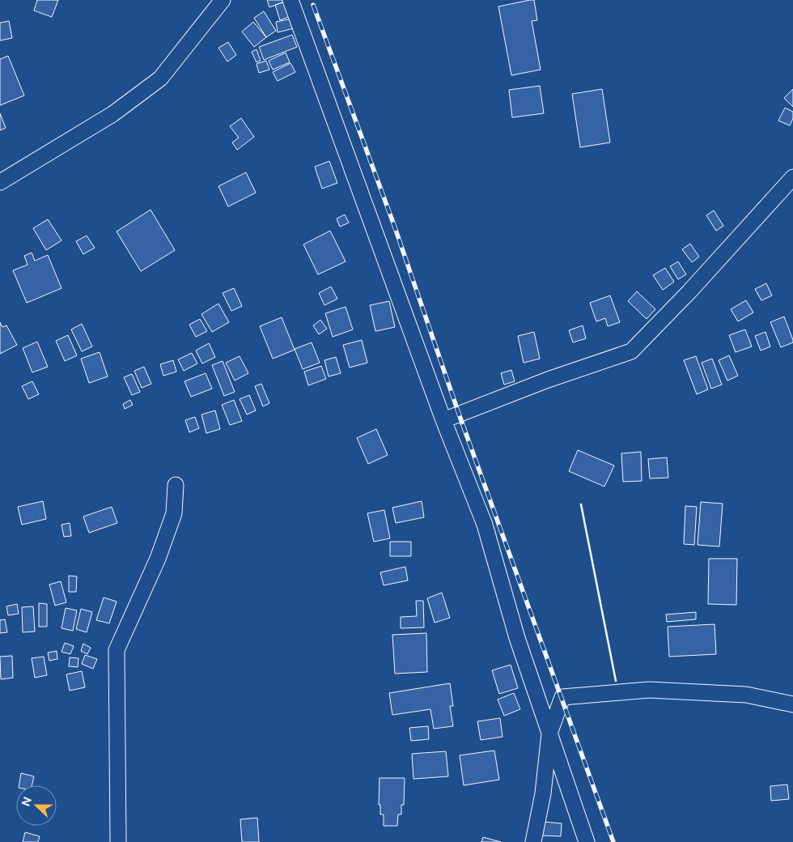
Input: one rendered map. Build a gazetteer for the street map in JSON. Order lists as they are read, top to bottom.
{
  "north": "left"
}
